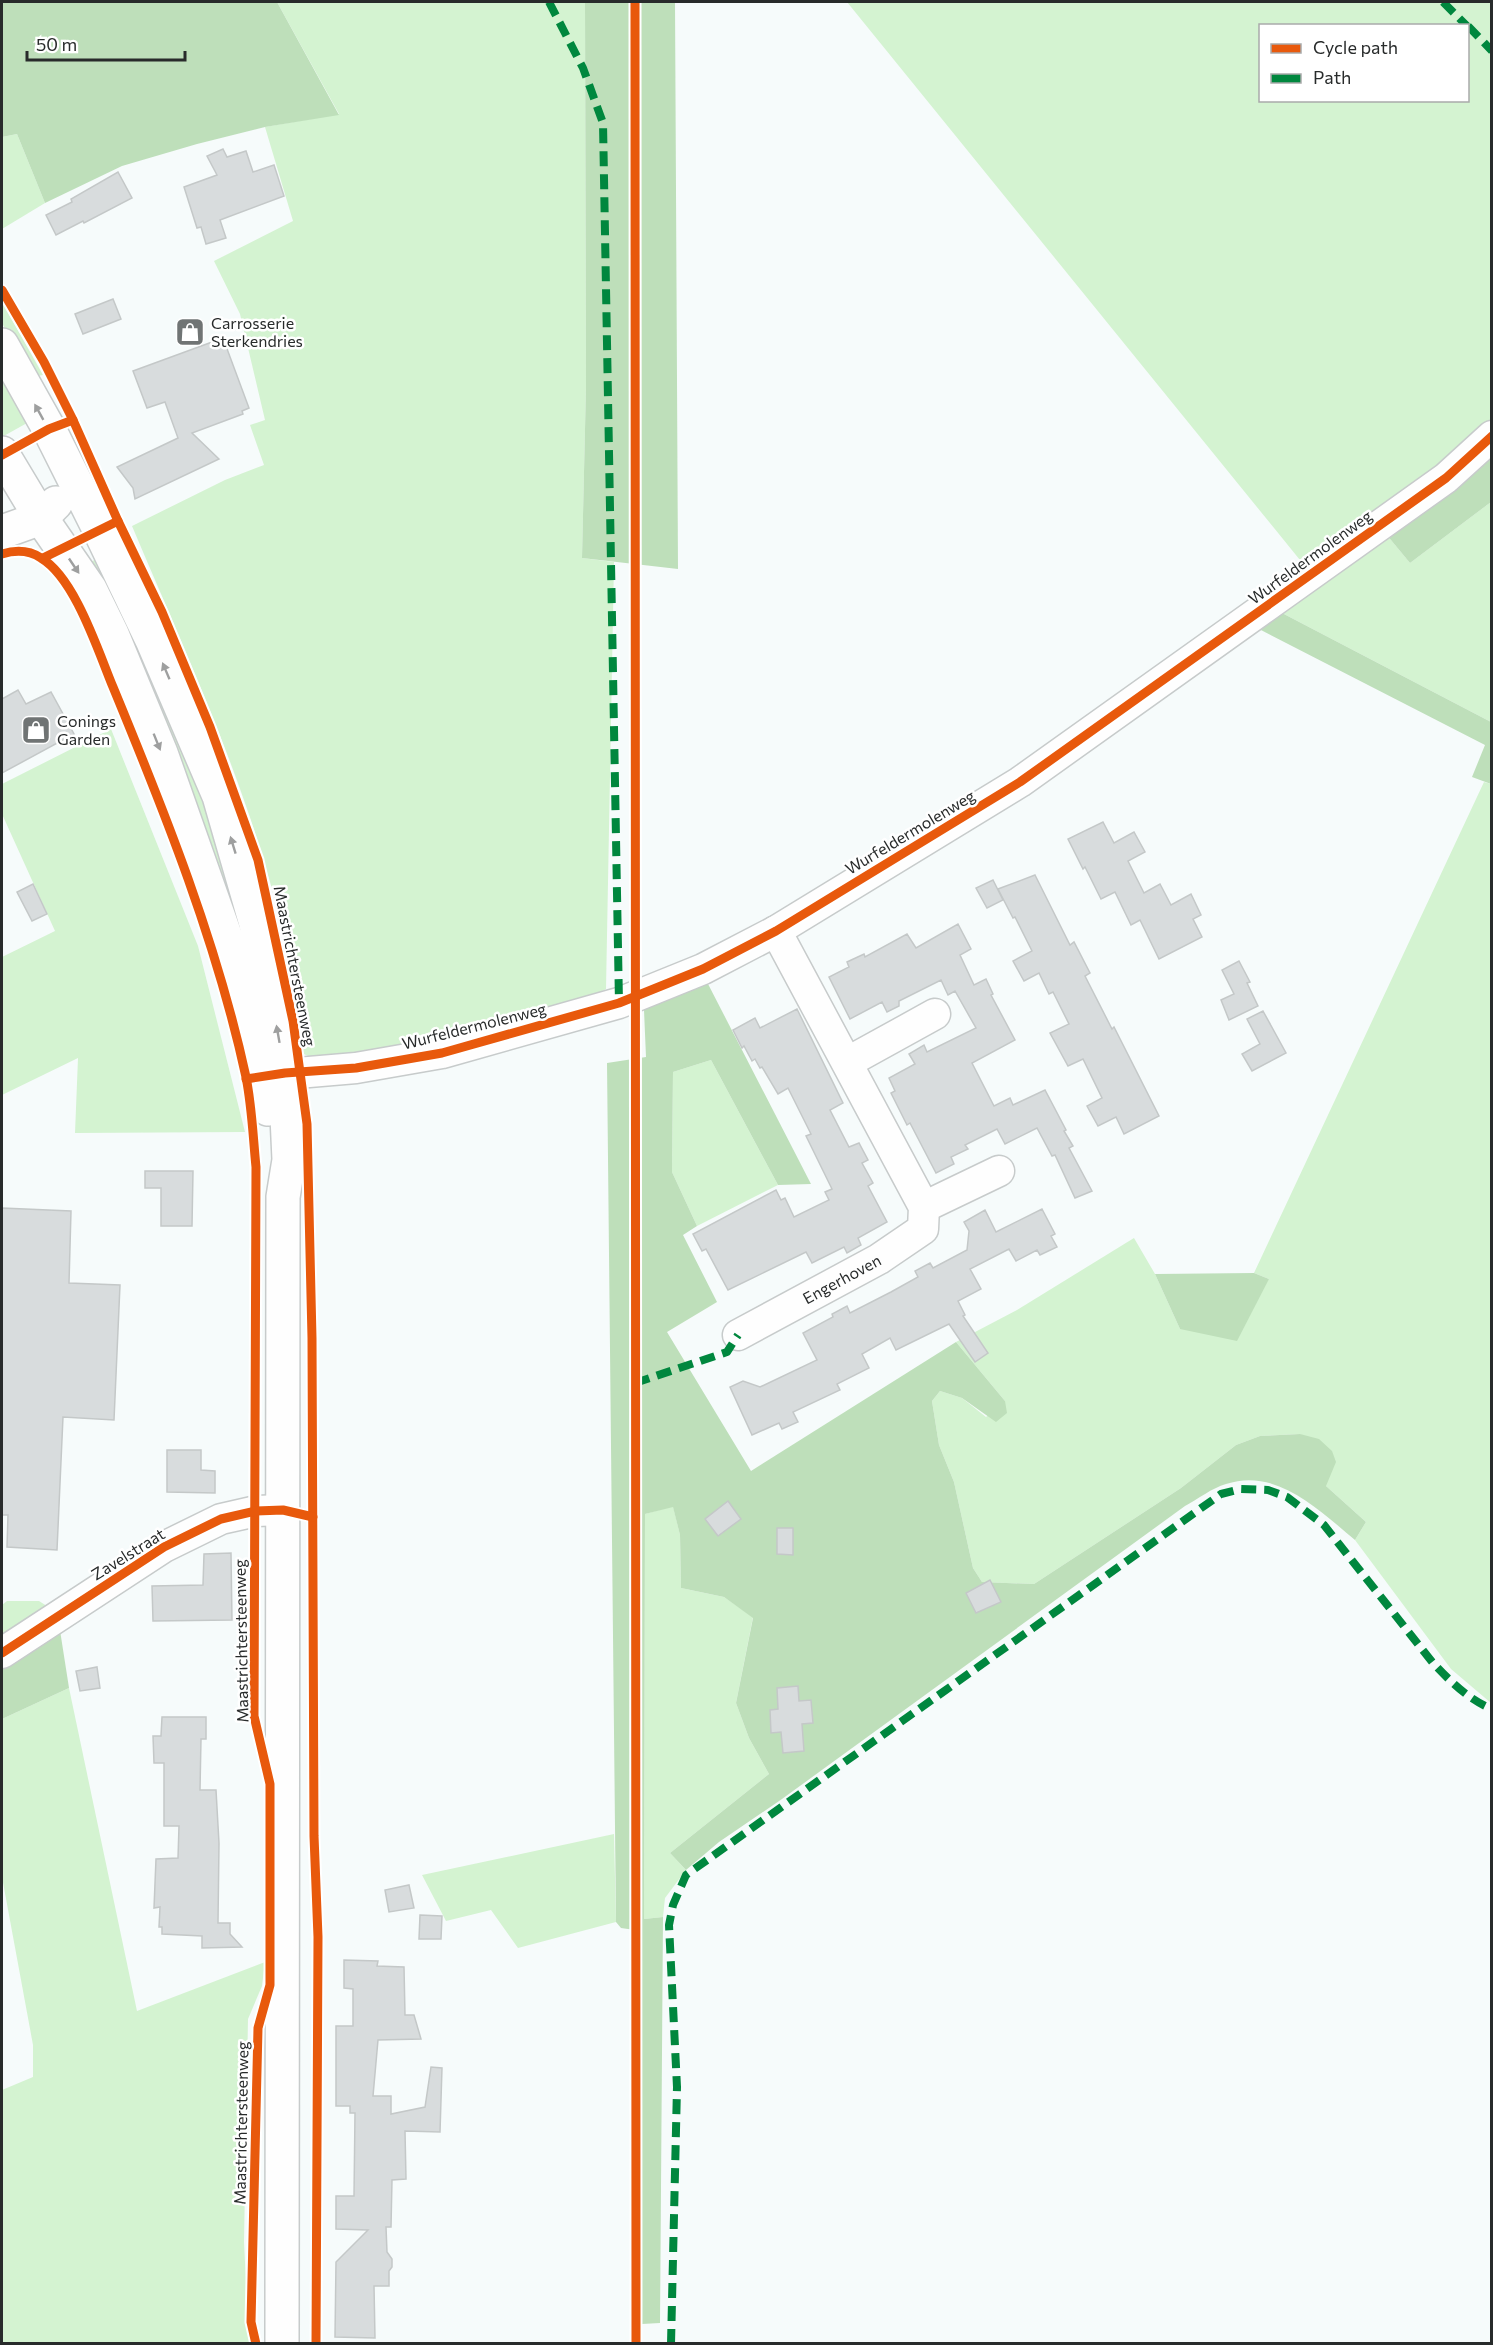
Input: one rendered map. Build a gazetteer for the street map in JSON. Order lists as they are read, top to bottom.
{
  "streets": {
    "main road": ["Maastrichtersteenweg"],
    "street": ["Wurfeldermolenweg", "Engerhoven", "Zavelstraat"]
  },
  "crossings": [
    ["Wurfeldermolenweg", "Maastrichtersteenweg"],
    ["Maastrichtersteenweg", "Zavelstraat"]
  ],
  "places": {
    "shop": ["Carrosserie Sterkendries", "Conings Garden"]
  },
  "legend": ["Cycle path", "Path"],
  "scale_bar": "50 m"
}
